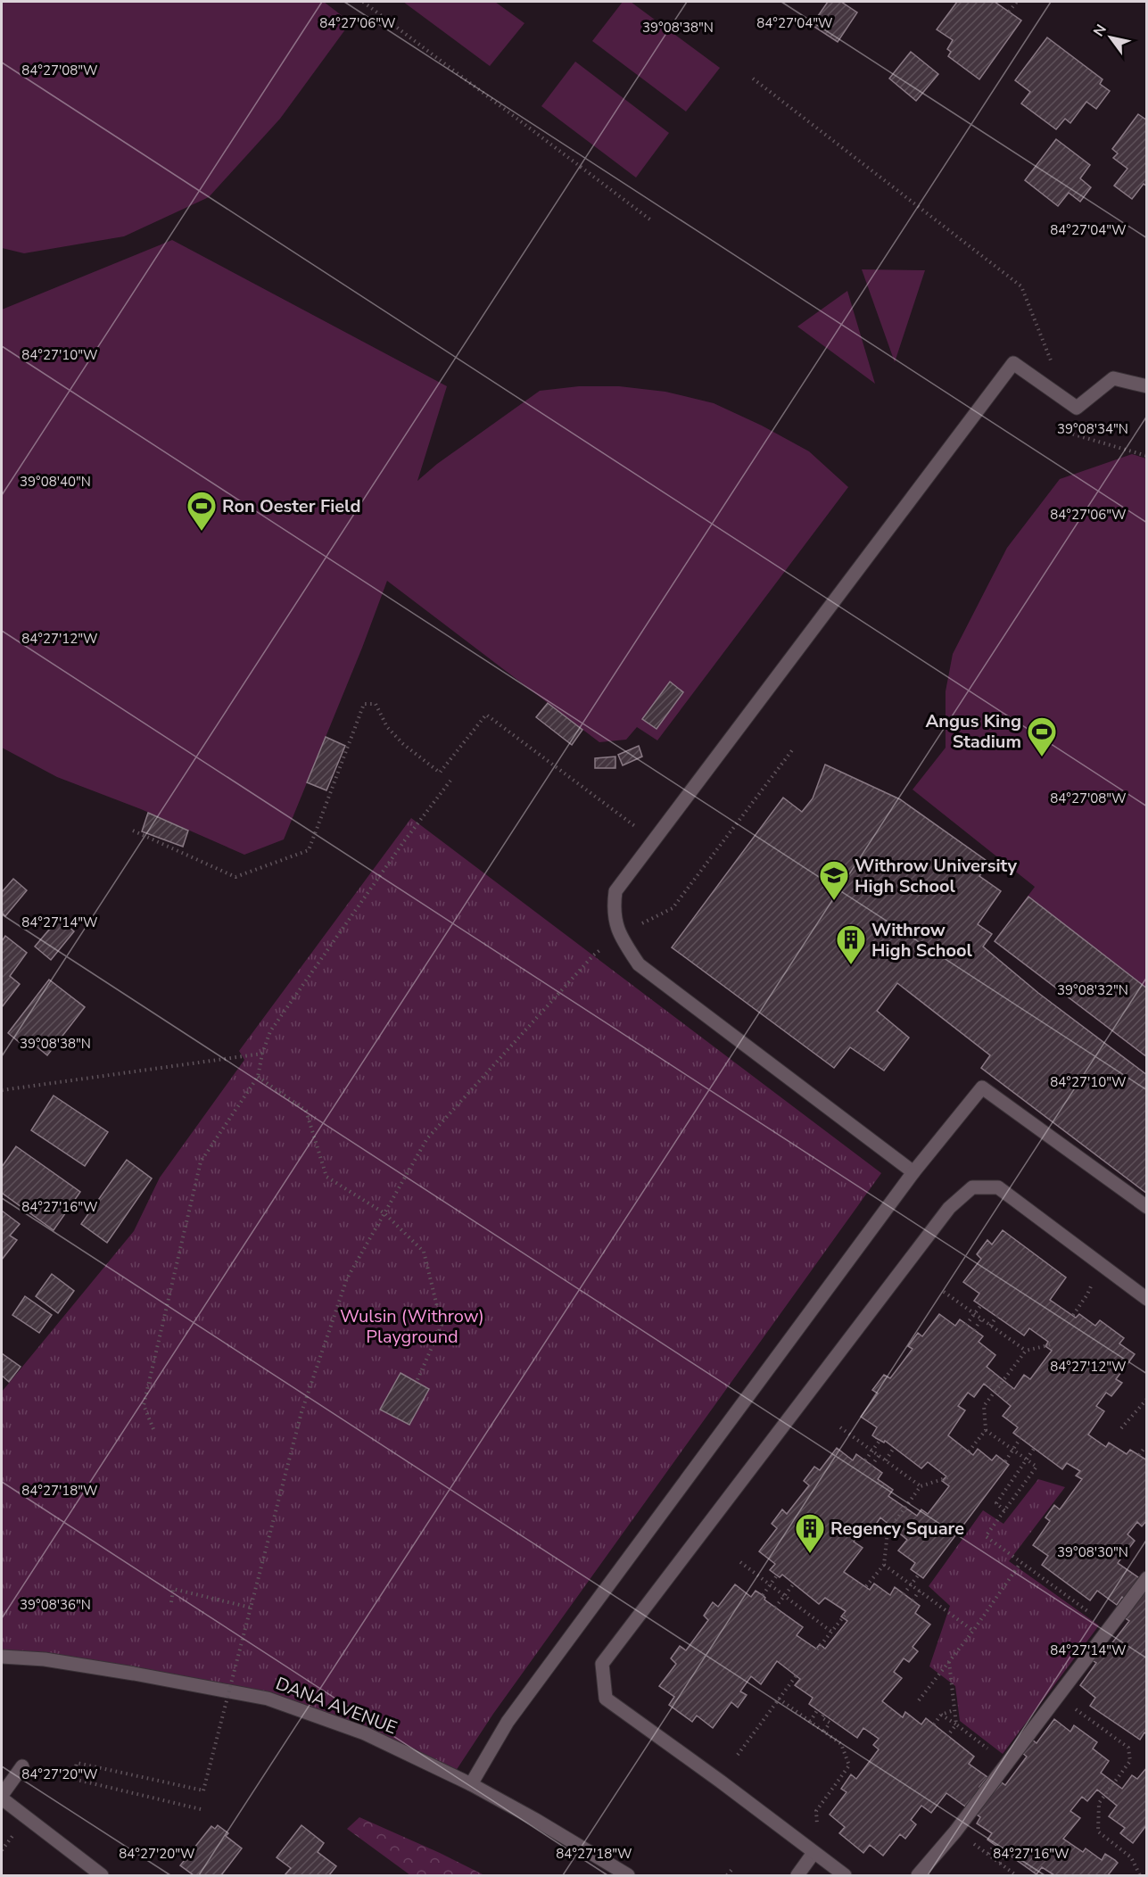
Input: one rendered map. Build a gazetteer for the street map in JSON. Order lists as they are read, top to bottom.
{
  "streets": {
    "street": ["DANA AVENUE"]
  },
  "parks": ["Wulsin (Withrow) Playground"],
  "places": {
    "sports": ["Ron Oester Field", "Angus King Stadium"],
    "school or university": ["Withrow University High School"],
    "building": ["Withrow High School", "Regency Square"]
  },
  "north": "top left",
  "coordinates": [
    "84°27'06\"W",
    "84°27'04\"W",
    "39°08'38\"N",
    "84°27'08\"W",
    "84°27'10\"W",
    "39°08'34\"N",
    "39°08'40\"N",
    "84°27'12\"W",
    "84°27'14\"W",
    "39°08'32\"N",
    "84°27'16\"W",
    "84°27'18\"W",
    "39°08'30\"N",
    "39°08'36\"N",
    "84°27'20\"W"
  ]
}
